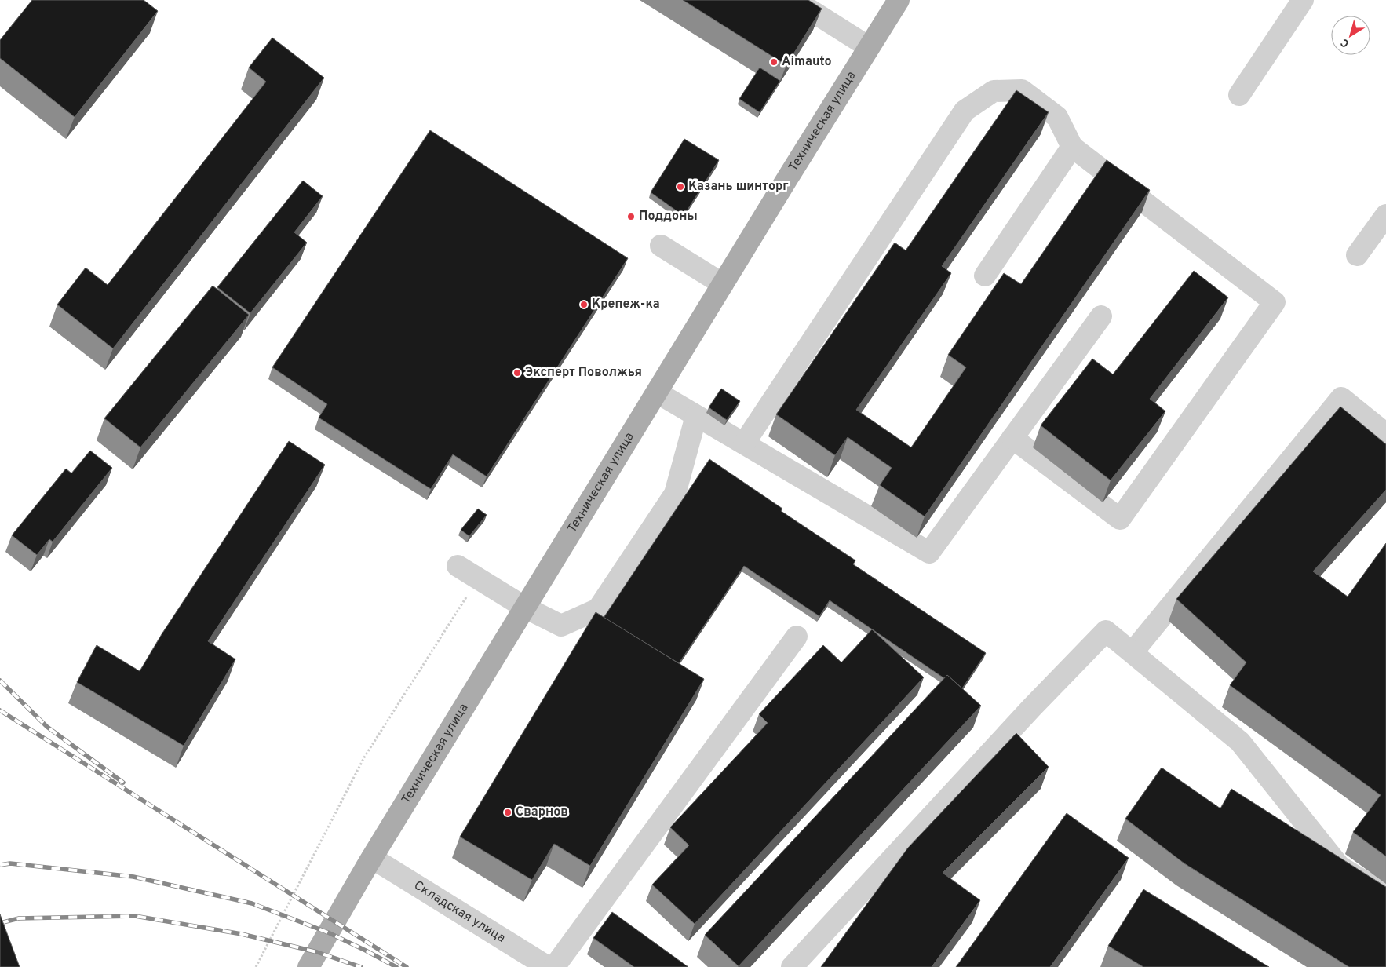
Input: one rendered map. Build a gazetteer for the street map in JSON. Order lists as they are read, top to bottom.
{
  "streets": {
    "main road": ["Техническая улица"],
    "lane": ["Складская улица"]
  },
  "crossings": [
    ["Техническая улица", "Складская улица"]
  ],
  "places": [
    "Aimauto",
    "Казань шинторг",
    "Поддоны",
    "Крепеж-ка",
    "Эксперт Поволжья",
    "Сварнов"
  ],
  "north": "bottom left"
}
